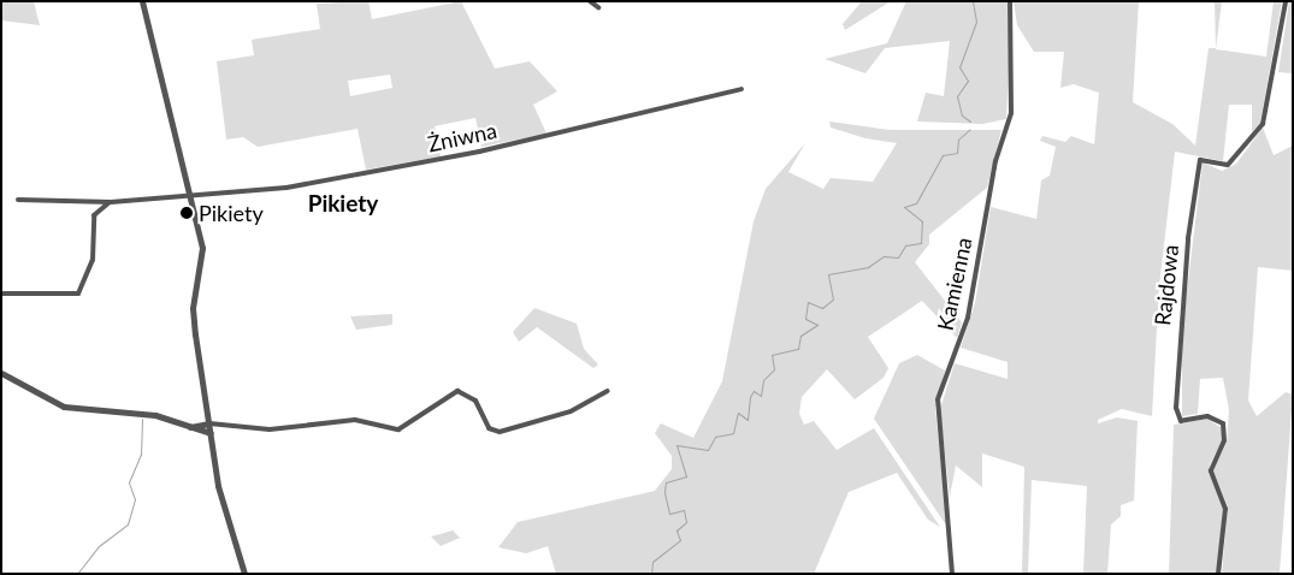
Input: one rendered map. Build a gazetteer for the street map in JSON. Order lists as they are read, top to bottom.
{
  "streets": {
    "street": ["Żniwna", "Kamienna", "Rajdowa"]
  },
  "districts": ["Pikiety"],
  "places": ["Pikiety"]
}
